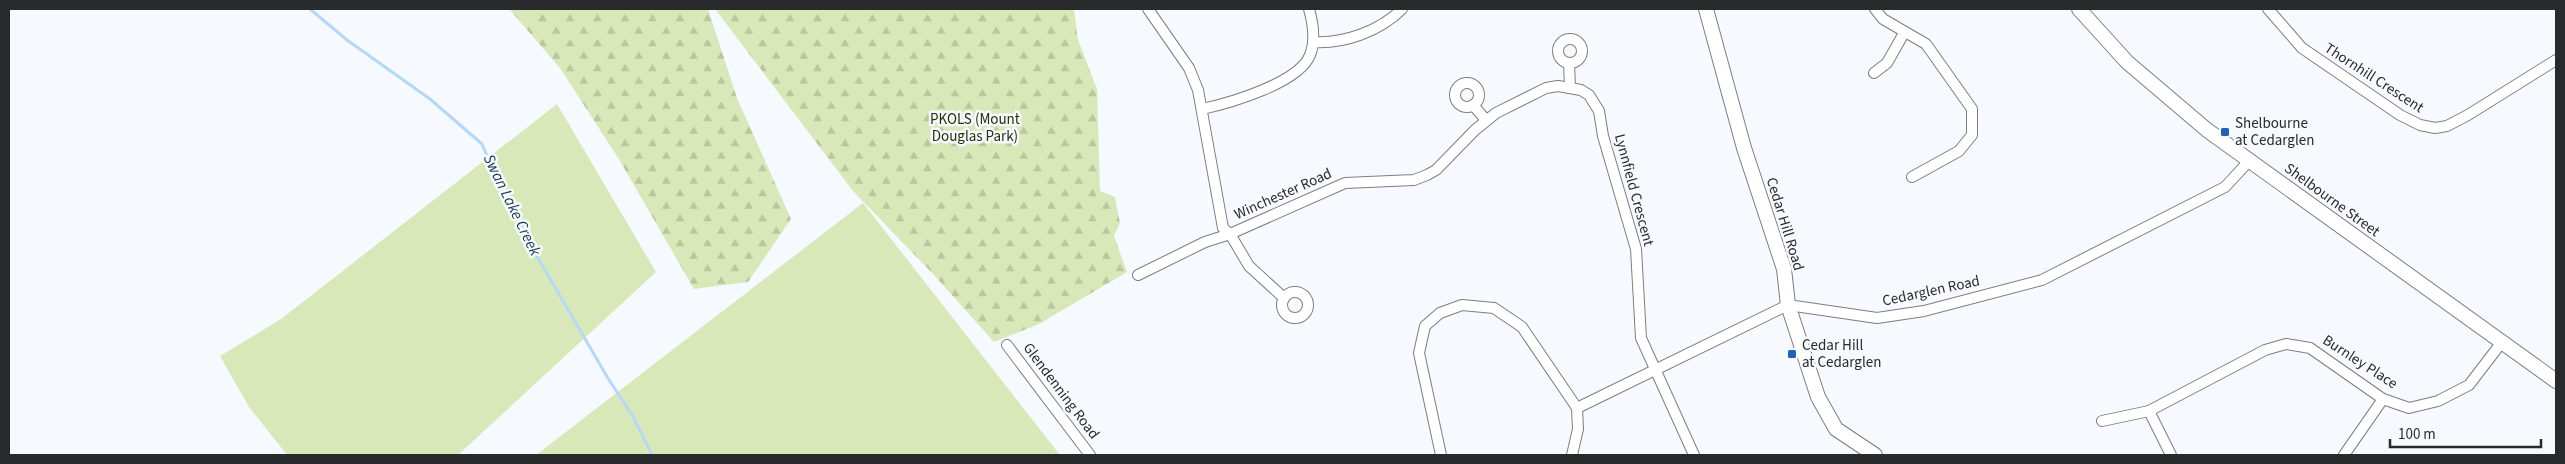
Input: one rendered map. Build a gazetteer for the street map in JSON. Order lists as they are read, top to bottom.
{
  "streets": {
    "main road": ["Shelbourne Street", "Cedar Hill Road"],
    "street": [
      "Thornhill Crescent",
      "Lynnfield Crescent",
      "Winchester Road",
      "Cedarglen Road",
      "Burnley Place",
      "Glendenning Road"
    ]
  },
  "crossings": [
    ["Lynnfield Crescent", "Winchester Road"],
    ["Shelbourne Street", "Cedarglen Road"],
    ["Shelbourne Street", "Burnley Place"],
    ["Cedar Hill Road", "Cedarglen Road"]
  ],
  "water": ["Swan Lake Creek"],
  "parks": ["PKOLS (Mount Douglas Park)"],
  "places": {
    "transit": ["Shelbourne at Cedarglen", "Cedar Hill at Cedarglen"]
  },
  "scale_bar": "100 m"
}
